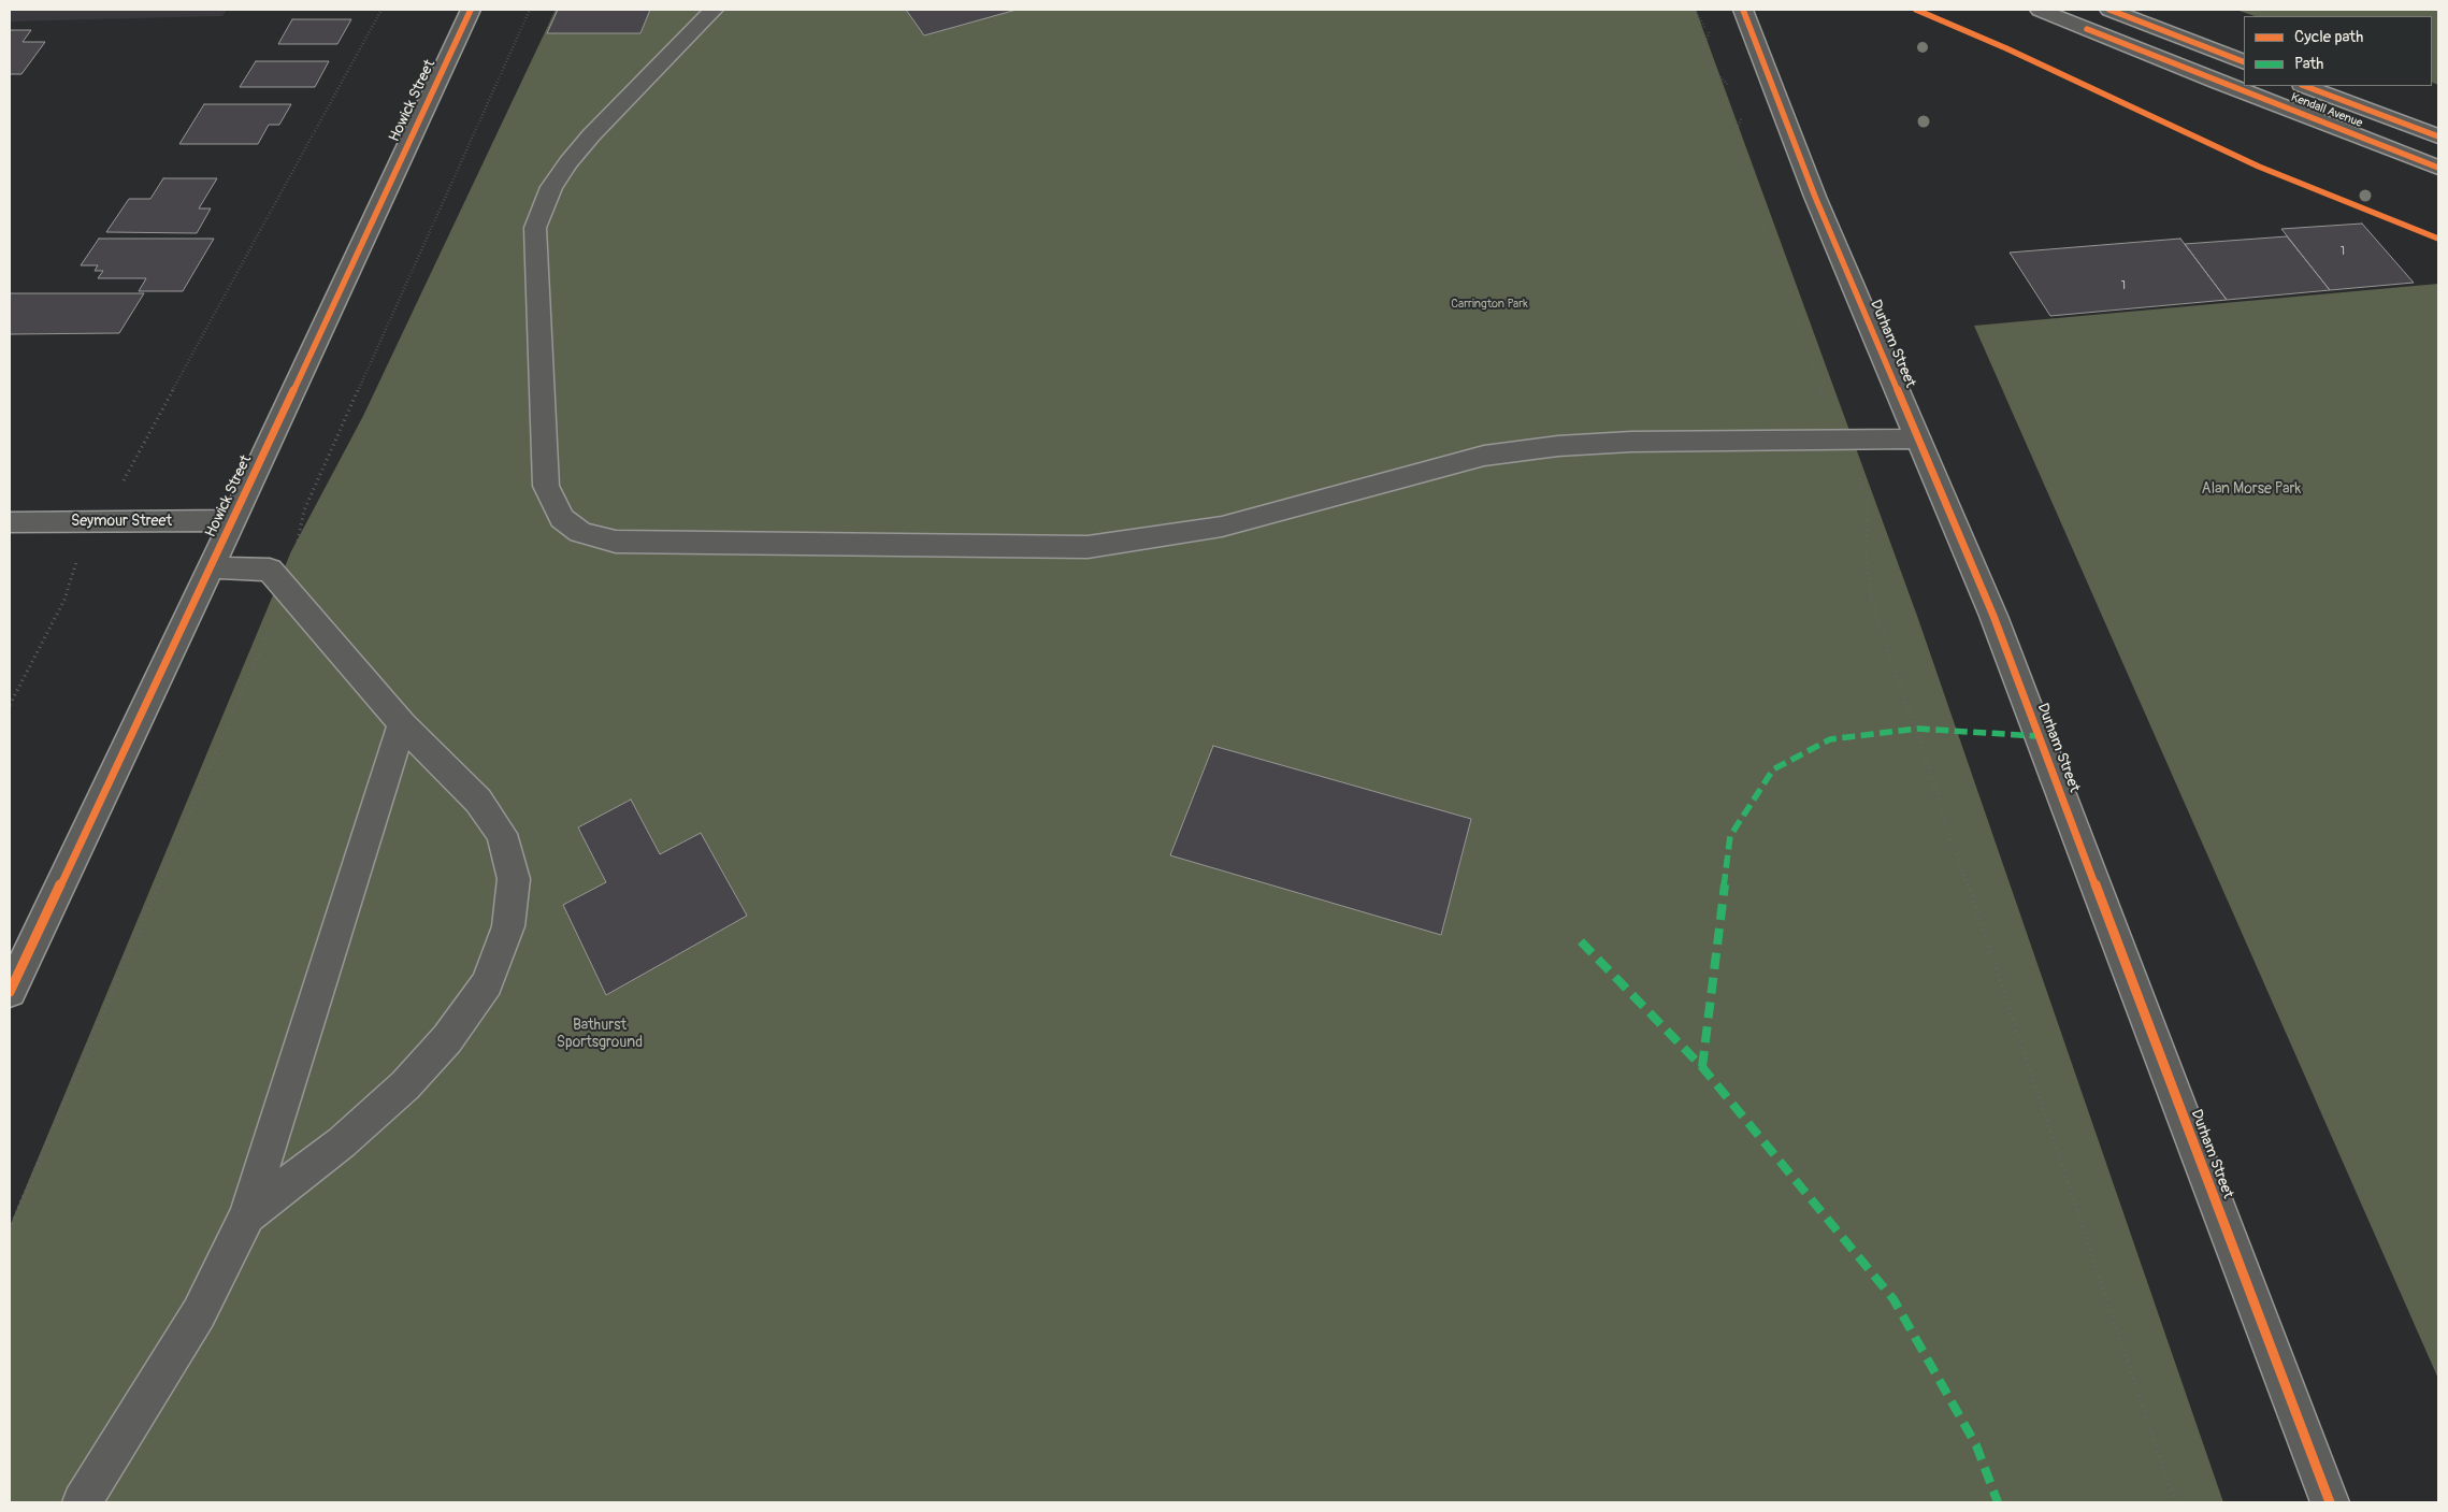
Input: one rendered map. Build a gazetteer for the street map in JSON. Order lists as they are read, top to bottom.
{
  "streets": {
    "main road": [
      "Howick Street",
      "Kendall Avenue",
      "Durham Street",
      "Seymour Street"
    ]
  },
  "crossings": [
    ["Howick Street", "Seymour Street"]
  ],
  "parks": ["Carrington Park", "Alan Morse Park", "Bathurst Sportsground"],
  "house_numbers": ["1", "1"],
  "legend": ["Cycle path", "Path"]
}
